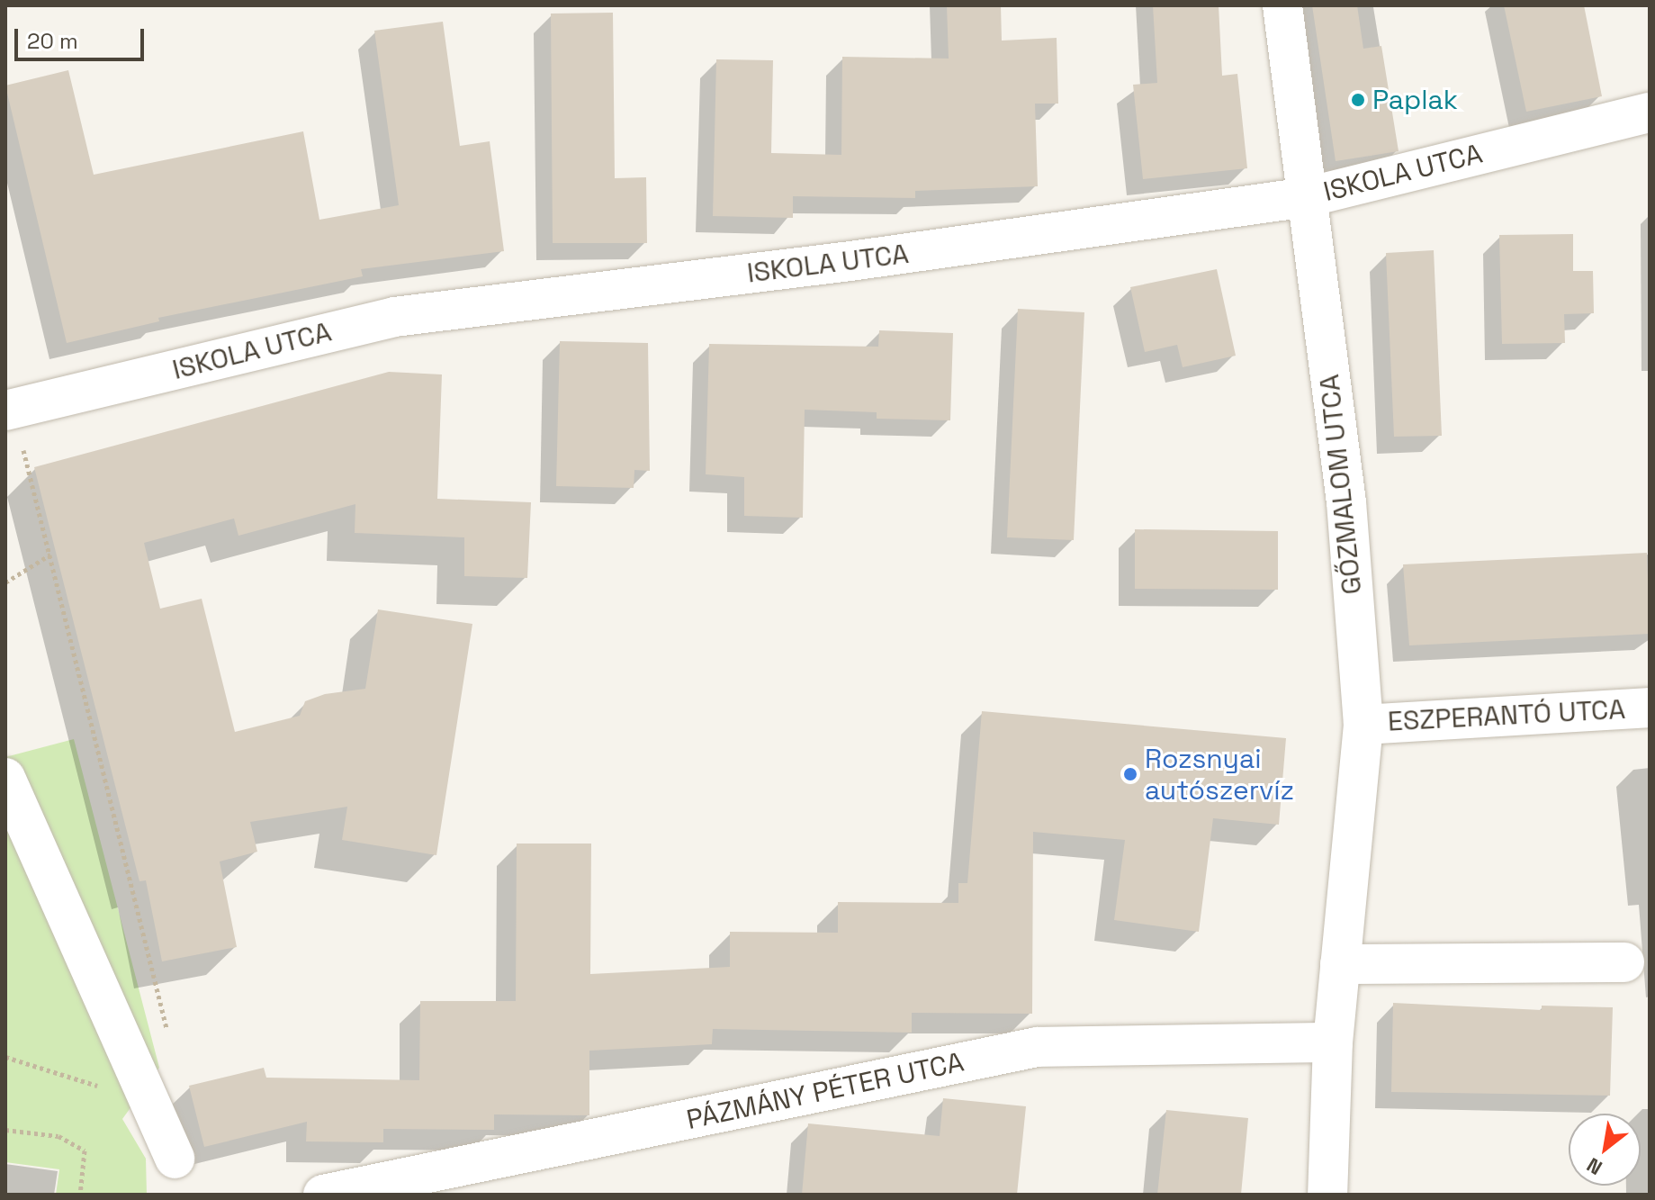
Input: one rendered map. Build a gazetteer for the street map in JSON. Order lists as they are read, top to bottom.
{
  "streets": {
    "street": [
      "ISKOLA UTCA",
      "GŐZMALOM UTCA",
      "ESZPERANTÓ UTCA",
      "PÁZMÁNY PÉTER UTCA"
    ]
  },
  "crossings": [
    ["ISKOLA UTCA", "GŐZMALOM UTCA"],
    ["GŐZMALOM UTCA", "ESZPERANTÓ UTCA"],
    ["GŐZMALOM UTCA", "PÁZMÁNY PÉTER UTCA"]
  ],
  "places": ["Paplak", "Rozsnyai autószervíz"],
  "scale_bar": "20 m",
  "north": "bottom left"
}
